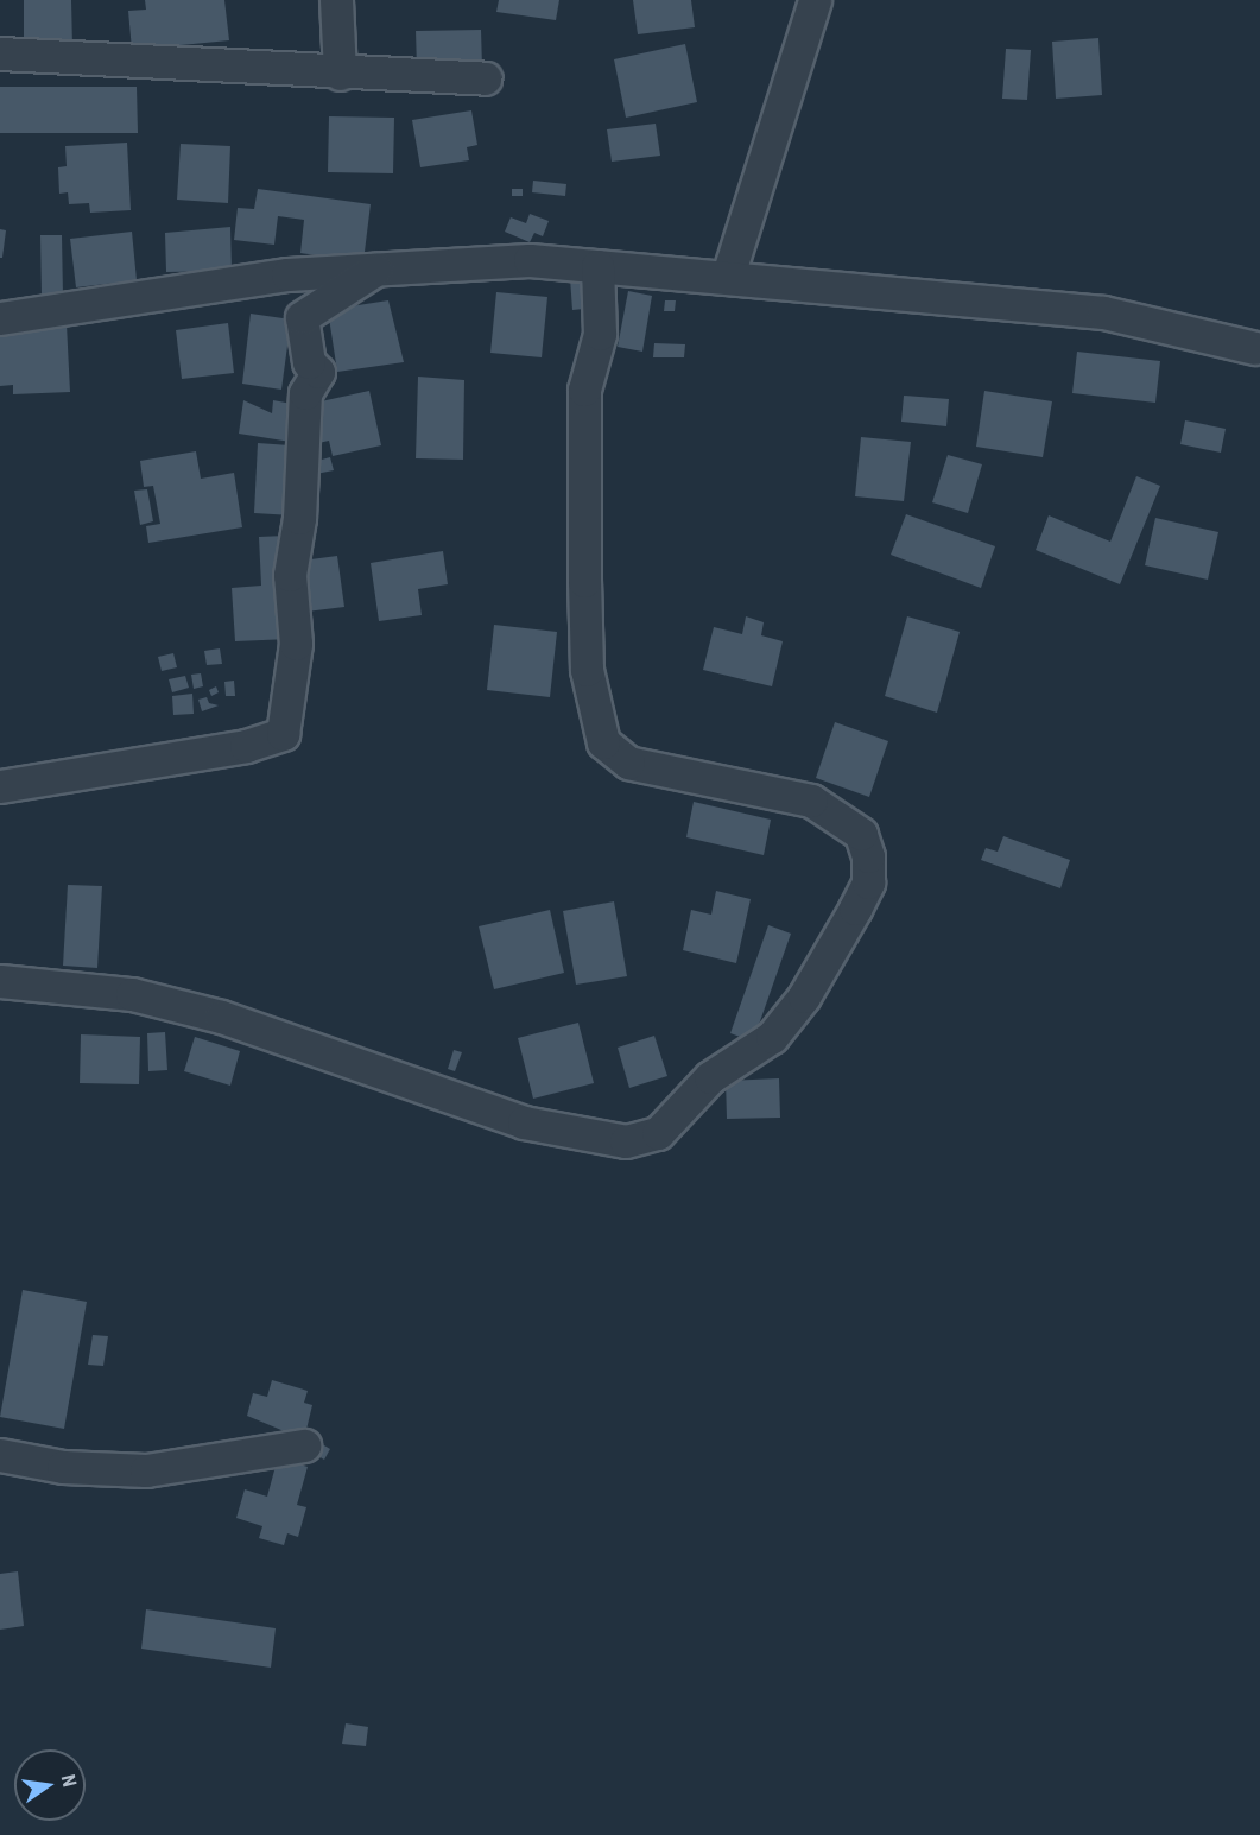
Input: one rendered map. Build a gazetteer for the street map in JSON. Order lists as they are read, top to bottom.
{
  "north": "right"
}
